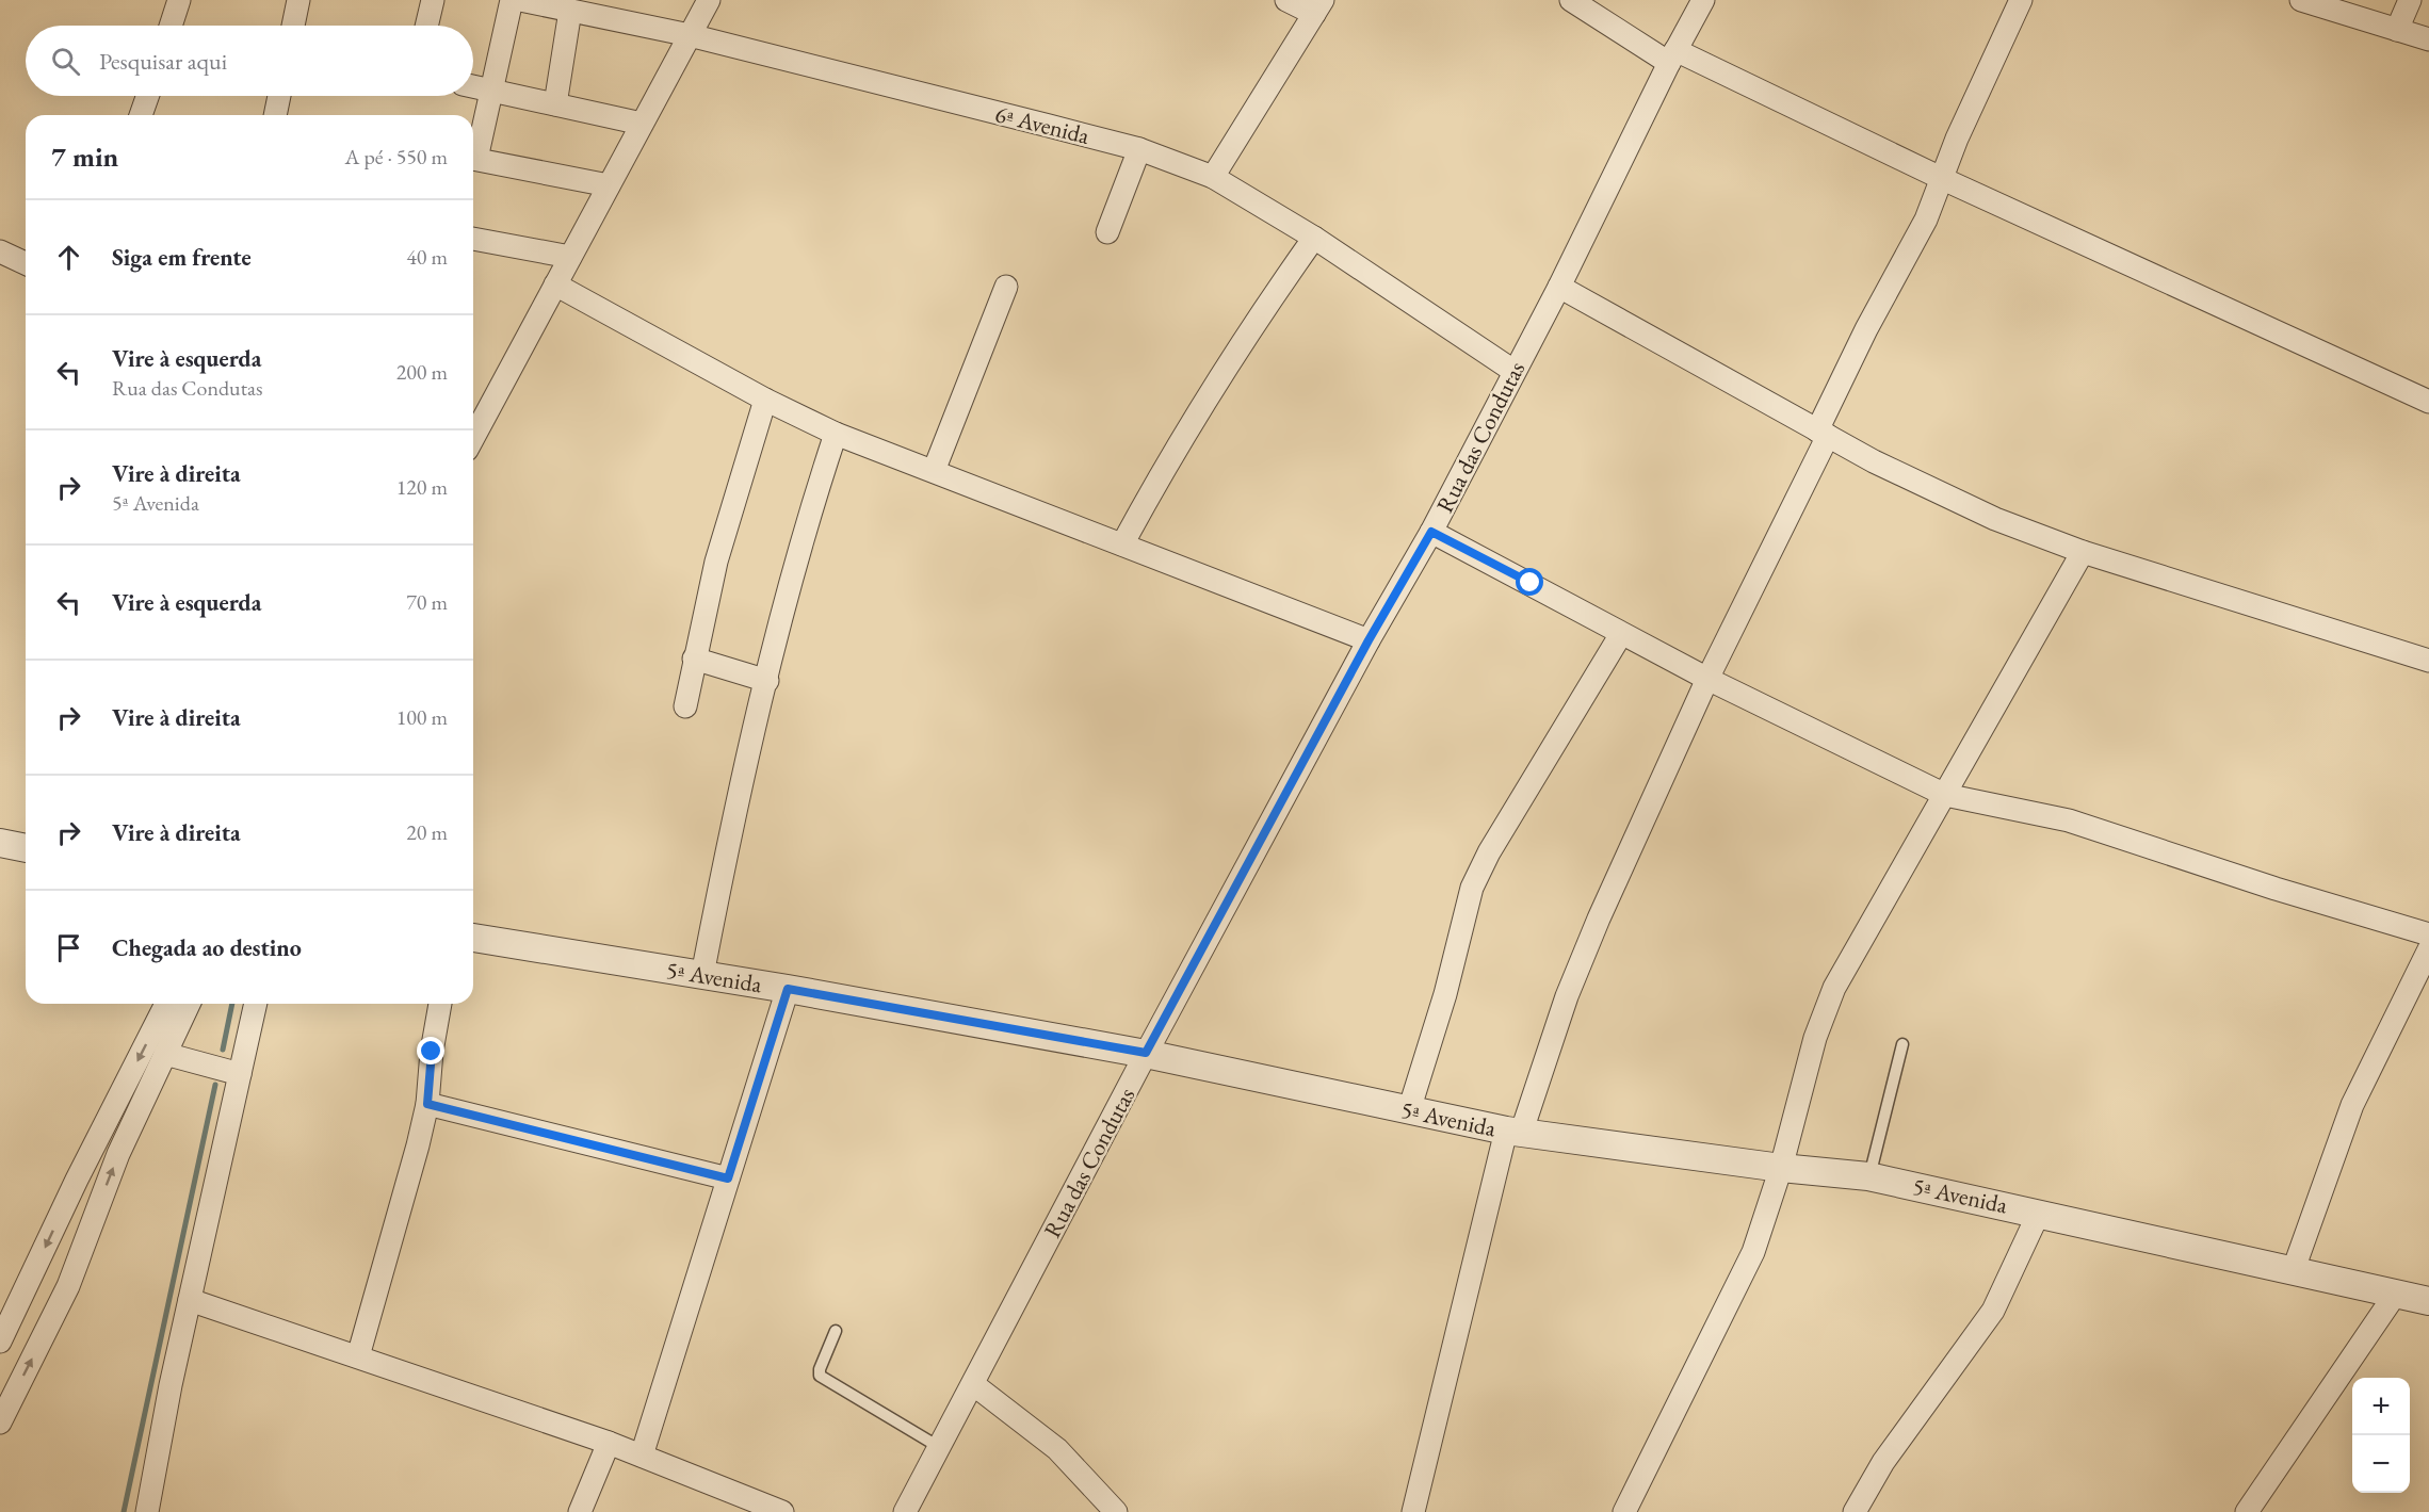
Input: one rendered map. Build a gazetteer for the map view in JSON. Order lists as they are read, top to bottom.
{
  "streets": {
    "street": ["6ª Avenida", "Rua das Condutas", "5ª Avenida"]
  },
  "crossings": [
    ["6ª Avenida", "Rua das Condutas"],
    ["Rua das Condutas", "5ª Avenida"]
  ],
  "page": {
    "search": "Pesquisar aqui",
    "heading": ["7 min", "A pé · 550 m"],
    "list": [
      ["Siga em frente", "40 m"],
      ["Vire à esquerda", "Rua das Condutas", "200 m"],
      ["Vire à direita", "5ª Avenida", "120 m"],
      ["Vire à esquerda", "70 m"],
      ["Vire à direita", "100 m"],
      ["Vire à direita", "20 m"],
      "Chegada ao destino"
    ],
    "map_buttons": ["+", "−"]
  }
}
